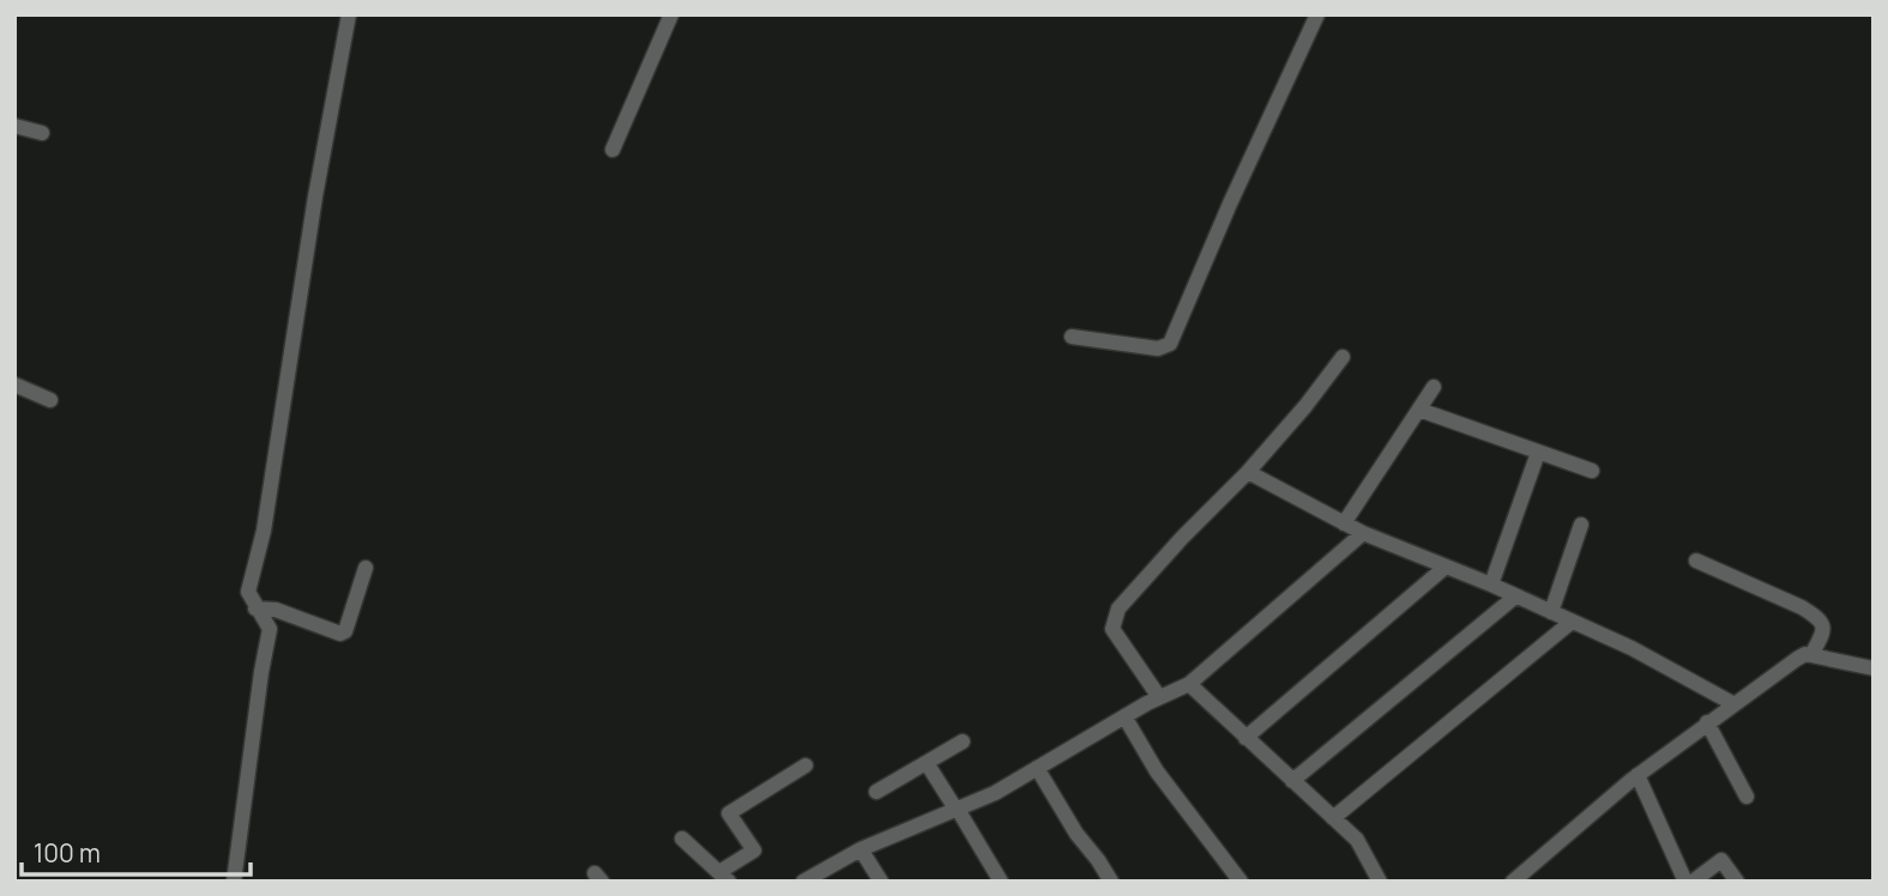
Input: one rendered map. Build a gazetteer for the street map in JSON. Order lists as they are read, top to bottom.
{
  "scale_bar": "100 m"
}
